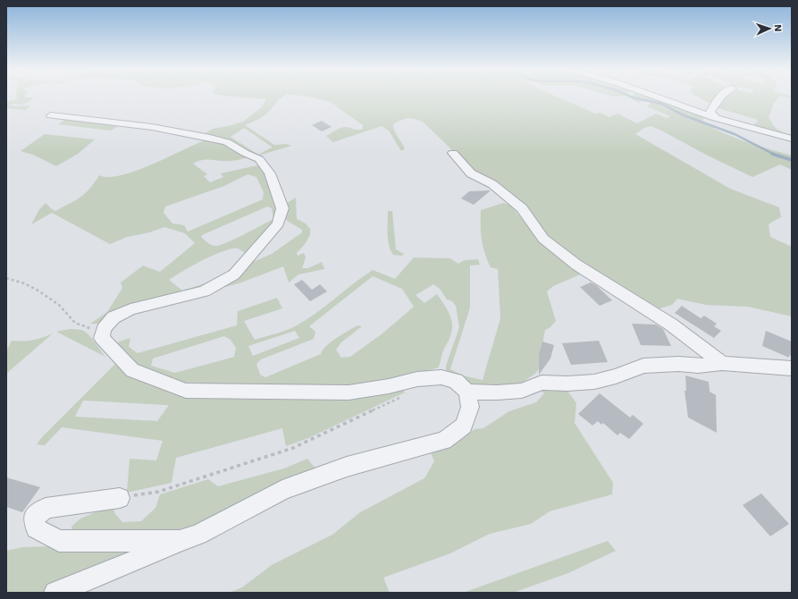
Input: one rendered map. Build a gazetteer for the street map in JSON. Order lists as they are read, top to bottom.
{
  "north": "right"
}
